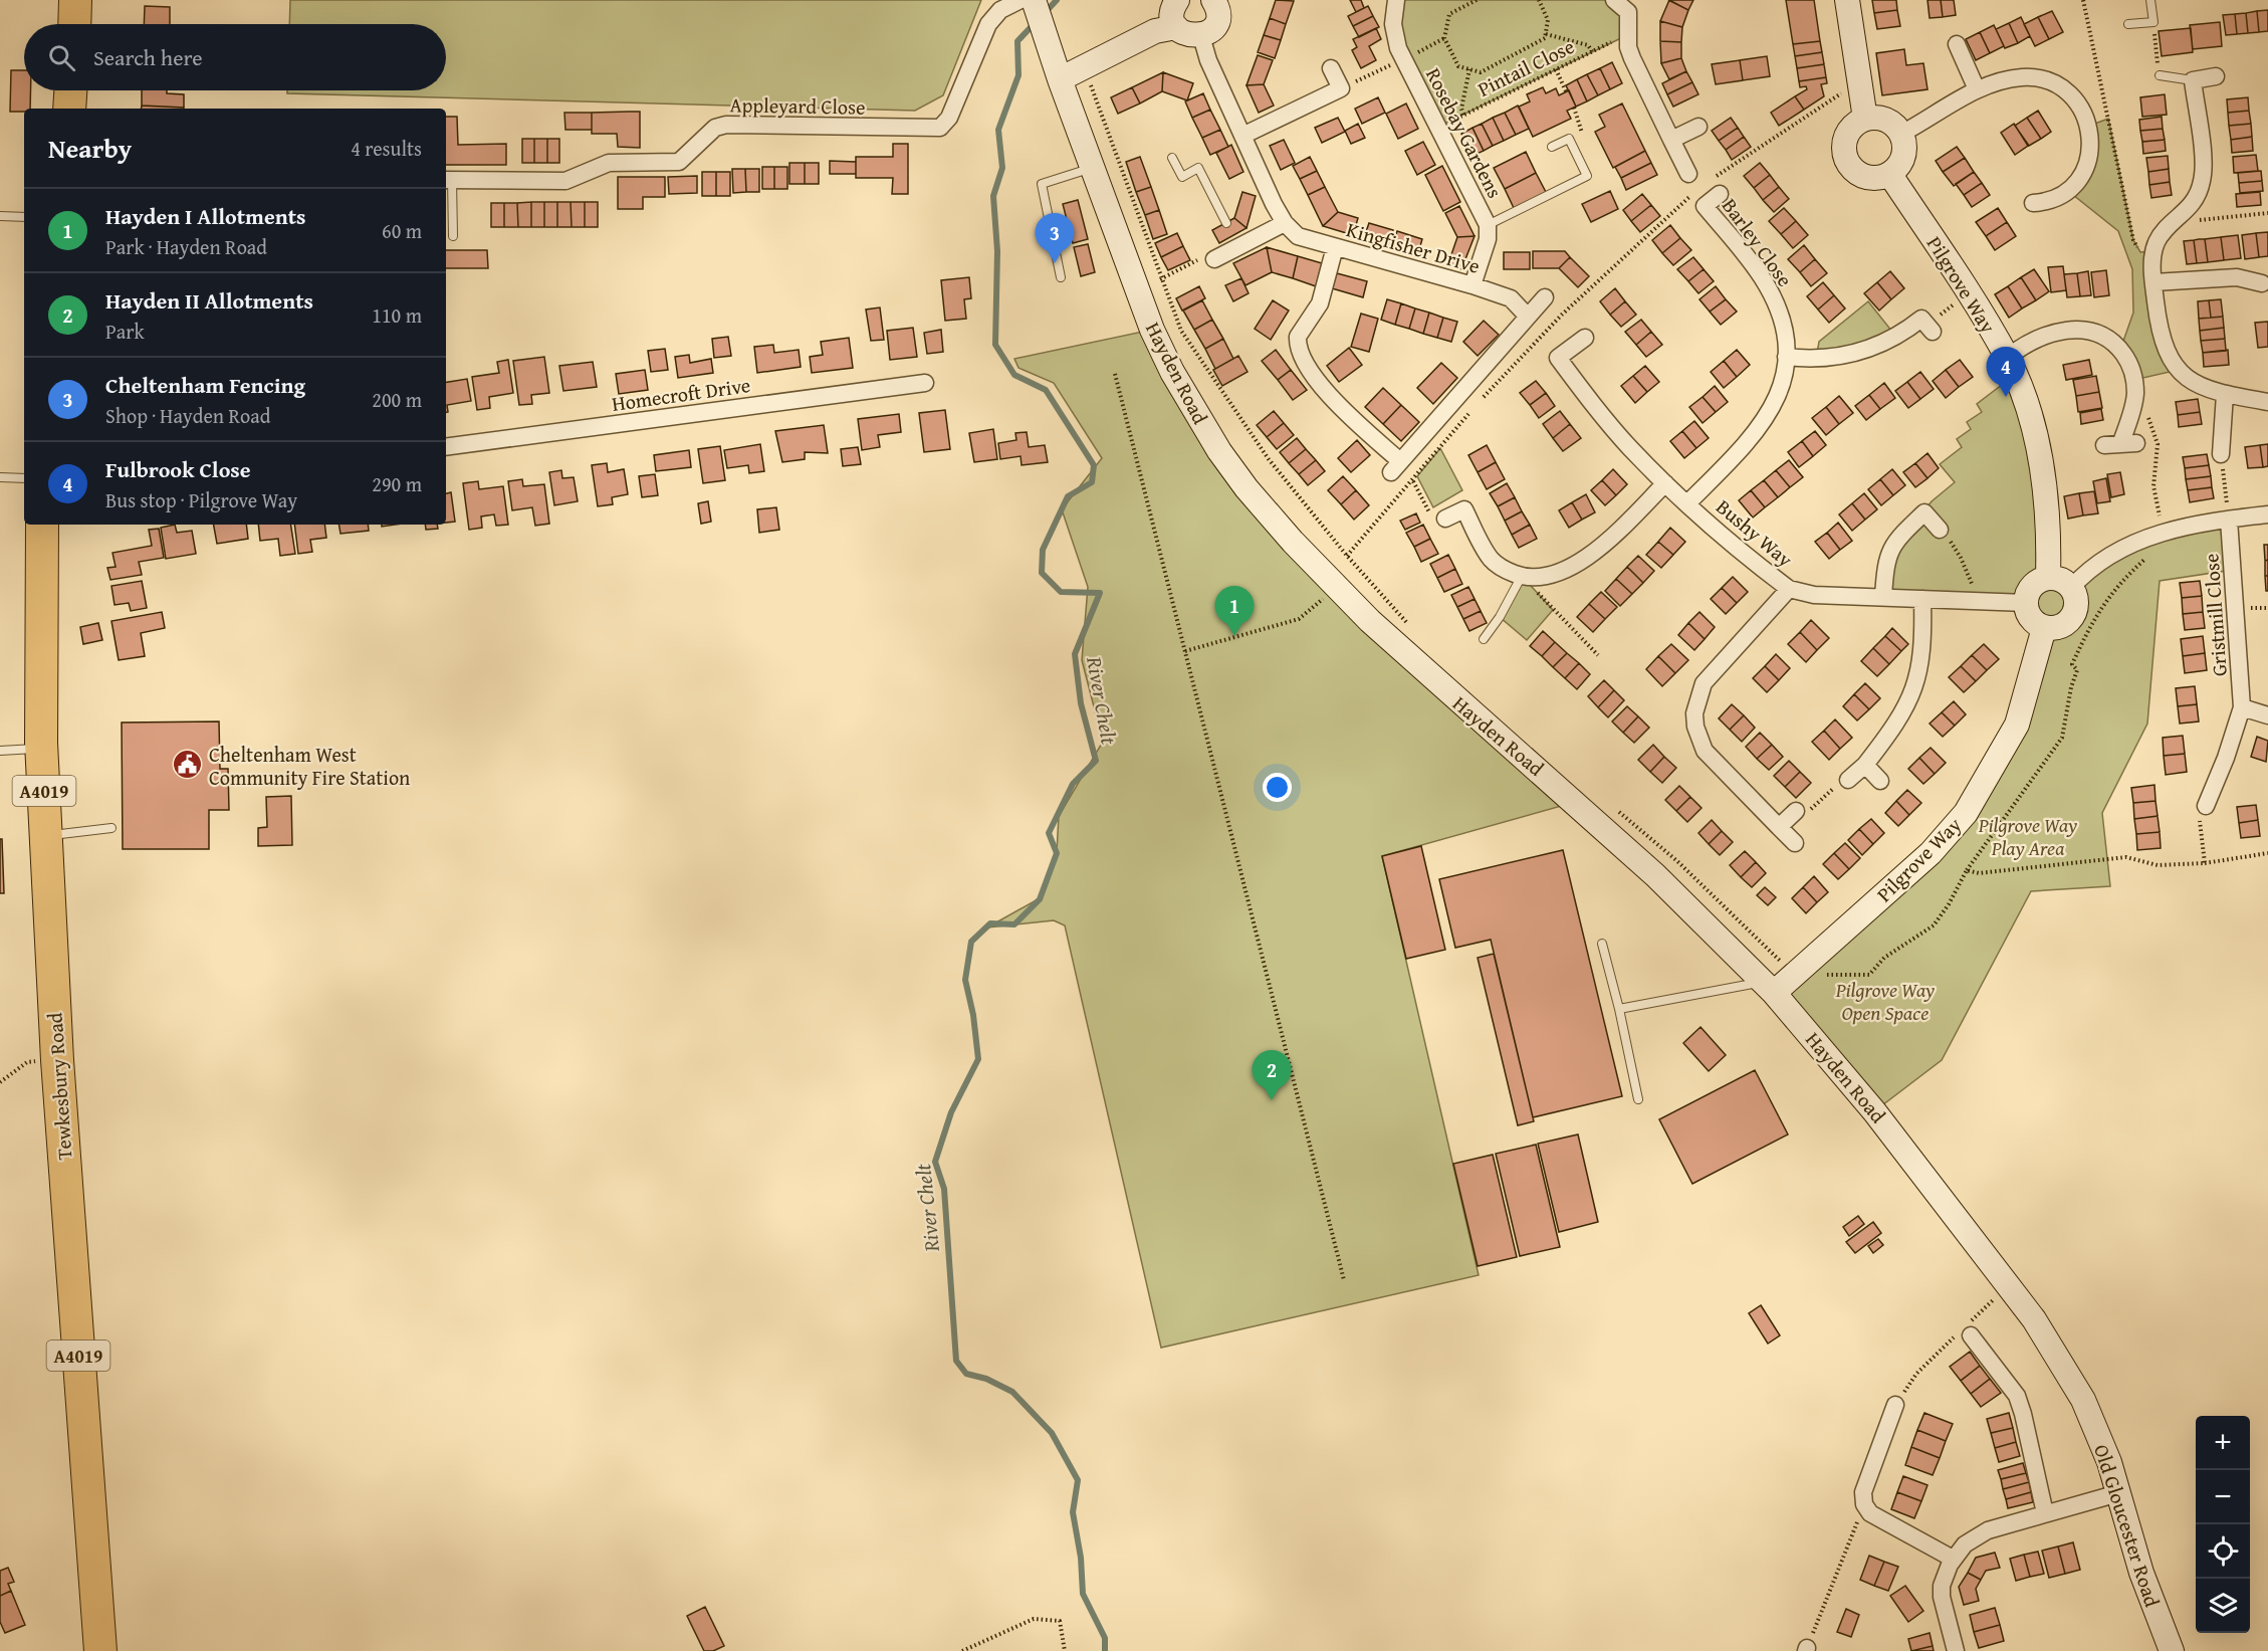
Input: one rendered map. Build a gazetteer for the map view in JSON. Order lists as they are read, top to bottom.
{
  "streets": {
    "highway": ["A4019", "Tewkesbury Road"],
    "main road": ["Pilgrove Way", "Hayden Road", "Old Gloucester Road"],
    "street": [
      "Appleyard Close",
      "Rosebay Gardens",
      "Barley Close",
      "Kingfisher Drive",
      "Homecroft Drive",
      "Bushy Way",
      "Gristmill Close"
    ],
    "path": ["Pintail Close"]
  },
  "crossings": [
    ["Pintail Close", "Rosebay Gardens"],
    ["Appleyard Close", "Hayden Road"],
    ["Rosebay Gardens", "Kingfisher Drive"],
    ["Barley Close", "Bushy Way"],
    ["Pilgrove Way", "Hayden Road"],
    ["Pilgrove Way", "Bushy Way"],
    ["Hayden Road", "Old Gloucester Road"]
  ],
  "water": ["River Chelt"],
  "parks": ["Pilgrove Way Play Area", "Pilgrove Way Open Space"],
  "places": {
    "public building": ["Cheltenham West Community Fire Station"]
  },
  "page": {
    "search": "Search here",
    "heading": ["Nearby", "4 results"],
    "list": [
      {
        "mark": "1",
        "name": "Hayden I Allotments",
        "note": "Park · Hayden Road",
        "value": "60 m"
      },
      {
        "mark": "2",
        "name": "Hayden II Allotments",
        "note": "Park",
        "value": "110 m"
      },
      {
        "mark": "3",
        "name": "Cheltenham Fencing",
        "note": "Shop · Hayden Road",
        "value": "200 m"
      },
      {
        "mark": "4",
        "name": "Fulbrook Close",
        "note": "Bus stop · Pilgrove Way",
        "value": "290 m"
      }
    ],
    "pins": [
      "3",
      "4",
      "1",
      "2"
    ],
    "map_buttons": ["+", "−"]
  }
}
